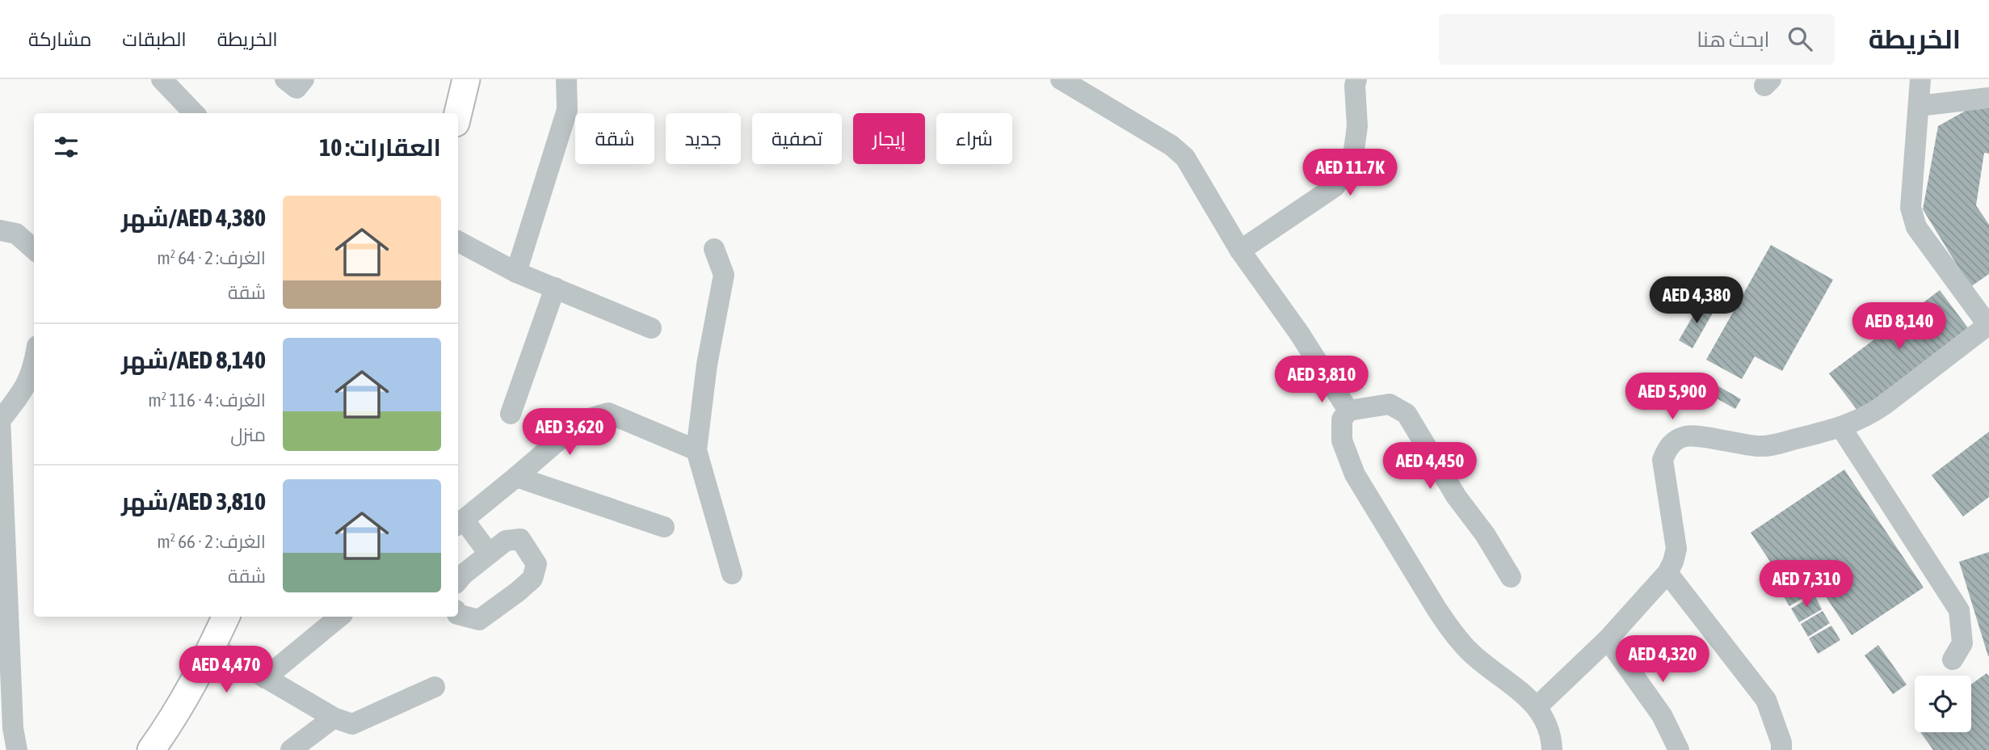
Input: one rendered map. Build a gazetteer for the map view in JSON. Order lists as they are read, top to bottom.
{
  "page": {
    "header": "الخريطة",
    "search": "ابحث هنا",
    "nav": ["الخريطة", "الطبقات", "مشاركة"],
    "chip": [
      "شراء",
      "إيجار",
      "تصفية",
      "جديد",
      "شقة"
    ],
    "heading": "العقارات: 10",
    "price": [
      "AED 11.7K",
      "AED 4,380",
      "AED 8,140",
      "AED 3,810",
      "AED 5,900",
      "AED 3,620",
      "AED 4,450",
      "AED 7,310",
      "AED 4,320",
      "AED 4,470"
    ],
    "list": [
      {
        "name": "AED 4,380/شهر",
        "note": "الغرف: 2 · 64 m² · شقة"
      },
      {
        "name": "AED 8,140/شهر",
        "note": "الغرف: 4 · 116 m² · منزل"
      },
      {
        "name": "AED 3,810/شهر",
        "note": "الغرف: 2 · 66 m² · شقة"
      }
    ]
  }
}
